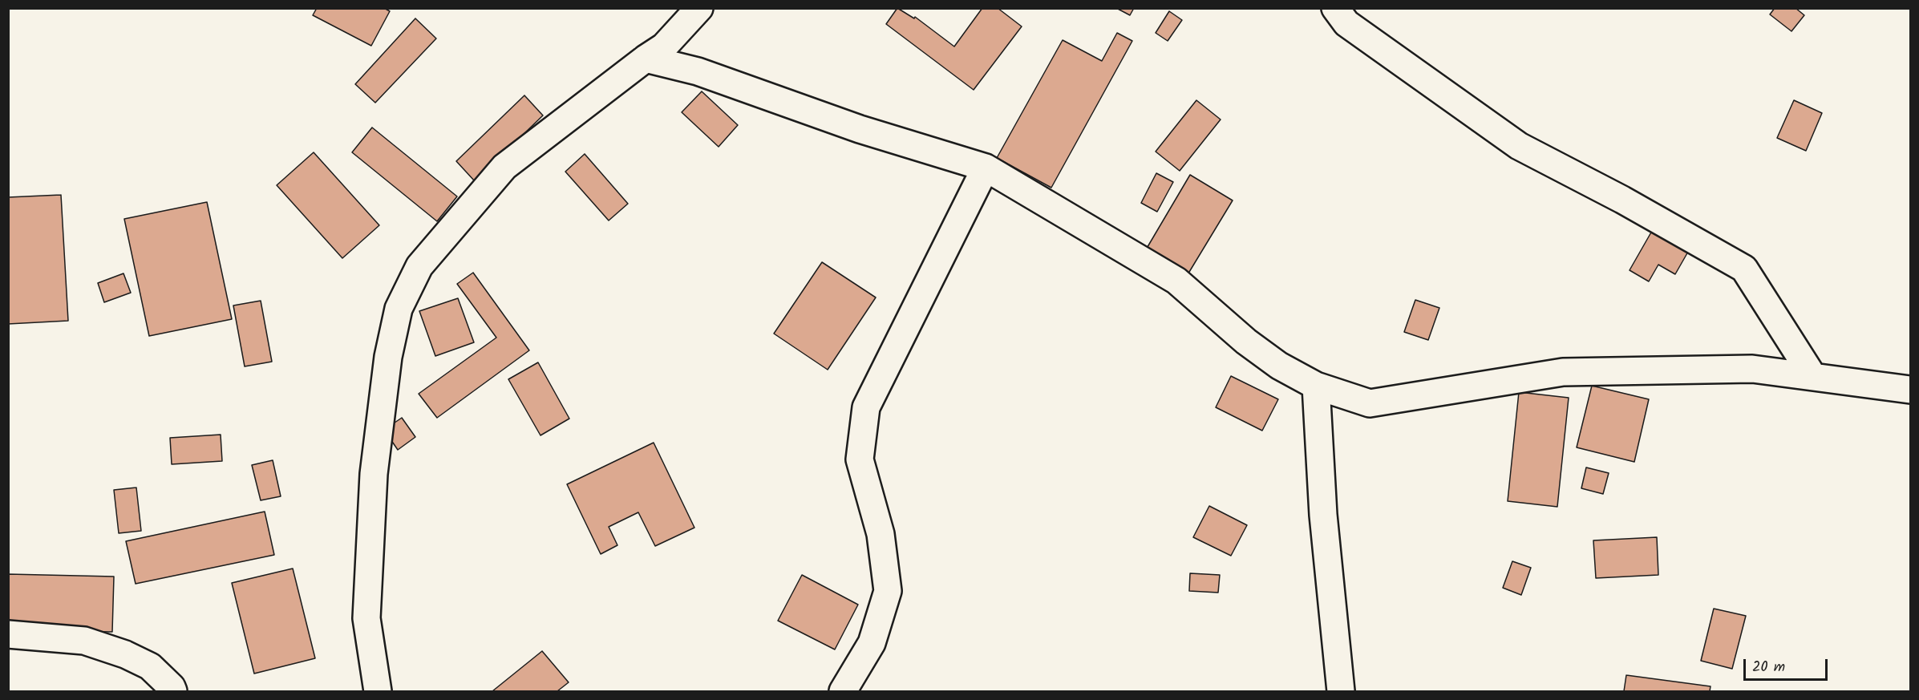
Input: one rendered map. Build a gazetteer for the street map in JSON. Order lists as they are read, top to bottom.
{
  "scale_bar": "20 m"
}
